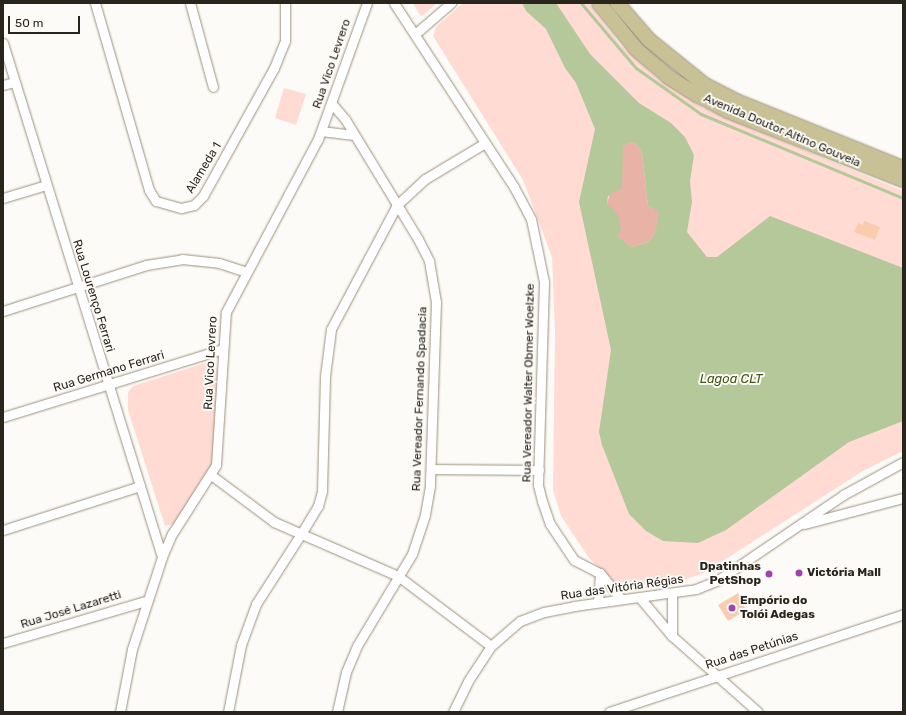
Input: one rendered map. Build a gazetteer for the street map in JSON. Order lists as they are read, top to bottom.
{
  "streets": {
    "main road": ["Avenida Doutor Altino Gouveia"],
    "street": [
      "Rua Vico Levrero",
      "Alameda 1",
      "Rua Lourenço Ferrari",
      "Rua Germano Ferrari",
      "Rua Vereador Walter Obmer Woelzke",
      "Rua Vereador Fernando Spadacia",
      "Rua das Vitória Régias",
      "Rua José Lazaretti",
      "Rua das Petúnias"
    ]
  },
  "crossings": [
    ["Rua Vico Levrero", "Rua Lourenço Ferrari"],
    ["Rua Vico Levrero", "Rua Germano Ferrari"],
    ["Rua Vico Levrero", "Rua Vereador Fernando Spadacia"],
    ["Rua Vico Levrero", "Rua José Lazaretti"],
    ["Rua Lourenço Ferrari", "Rua Germano Ferrari"],
    ["Rua Vereador Walter Obmer Woelzke", "Rua das Vitória Régias"]
  ],
  "water": ["Lagoa CLT"],
  "places": ["Victória Mall", "Dpatinhas PetShop", "Empório do Tolói Adegas"],
  "scale_bar": "50 m"
}
